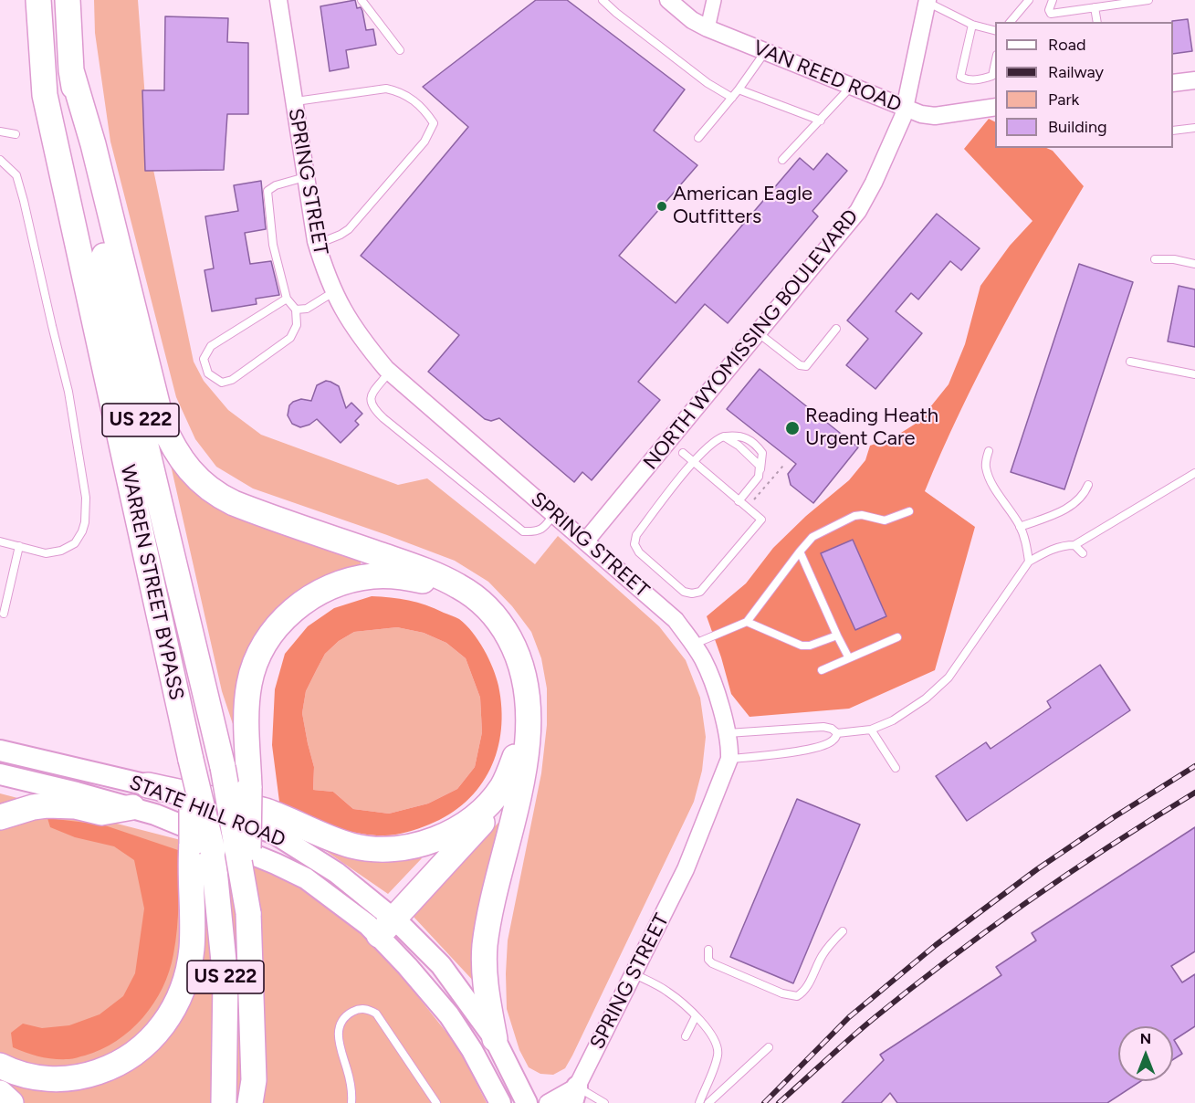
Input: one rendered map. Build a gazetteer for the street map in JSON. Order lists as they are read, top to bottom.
{
  "streets": {
    "highway": ["US 222", "WARREN STREET BYPASS"],
    "main road": ["STATE HILL ROAD"],
    "street": ["VAN REED ROAD", "SPRING STREET", "NORTH WYOMISSING BOULEVARD"]
  },
  "crossings": [
    ["VAN REED ROAD", "NORTH WYOMISSING BOULEVARD"],
    ["SPRING STREET", "NORTH WYOMISSING BOULEVARD"]
  ],
  "places": ["American Eagle Outfitters", "Reading Heath Urgent Care"],
  "legend": [
    "Road",
    "Railway",
    "Park",
    "Building"
  ],
  "north": "top"
}
